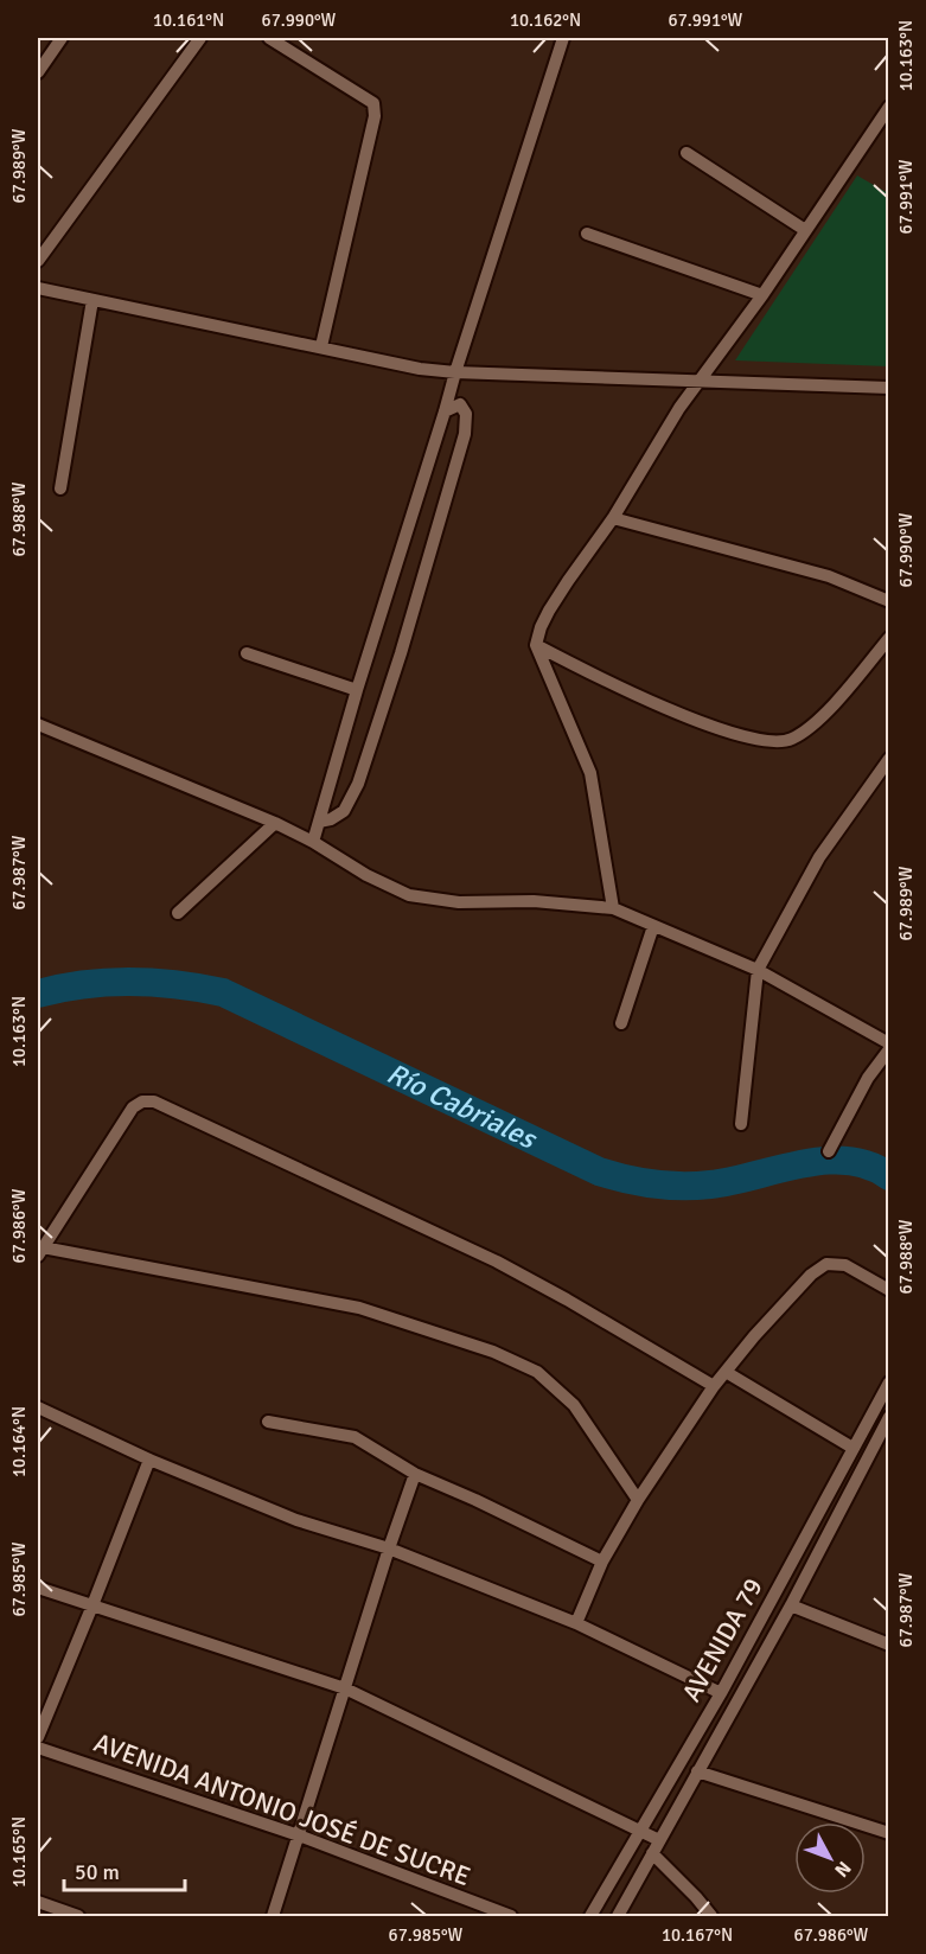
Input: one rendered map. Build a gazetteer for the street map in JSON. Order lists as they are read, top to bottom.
{
  "streets": {
    "street": ["AVENIDA 79", "AVENIDA ANTONIO JOSÉ DE SUCRE"]
  },
  "water": ["Río Cabriales"],
  "scale_bar": "50 m",
  "north": "bottom right",
  "coordinates": [
    "10.161°N",
    "67.990°W",
    "10.162°N",
    "67.991°W",
    "10.163°N",
    "67.989°W",
    "67.988°W",
    "67.987°W",
    "67.986°W",
    "10.164°N",
    "67.985°W",
    "10.165°N",
    "10.167°N"
  ]
}
